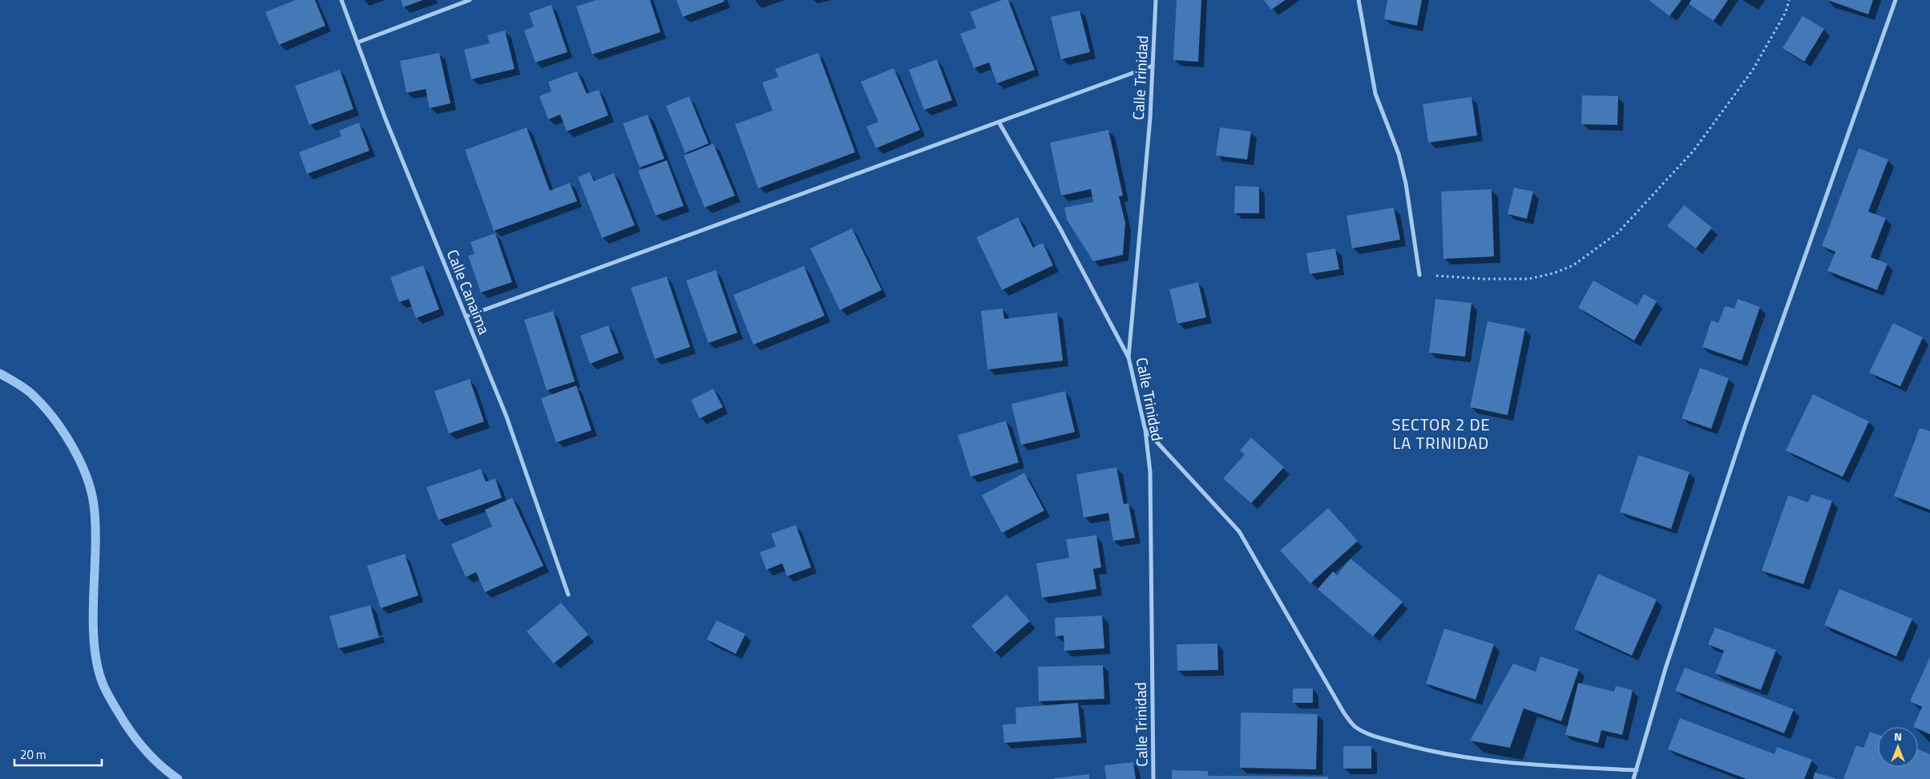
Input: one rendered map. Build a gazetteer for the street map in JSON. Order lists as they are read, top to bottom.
{
  "streets": {
    "street": ["Calle Trinidad", "Calle Canaima"]
  },
  "districts": ["SECTOR 2 DE LA TRINIDAD"],
  "scale_bar": "20 m",
  "north": "top"
}
